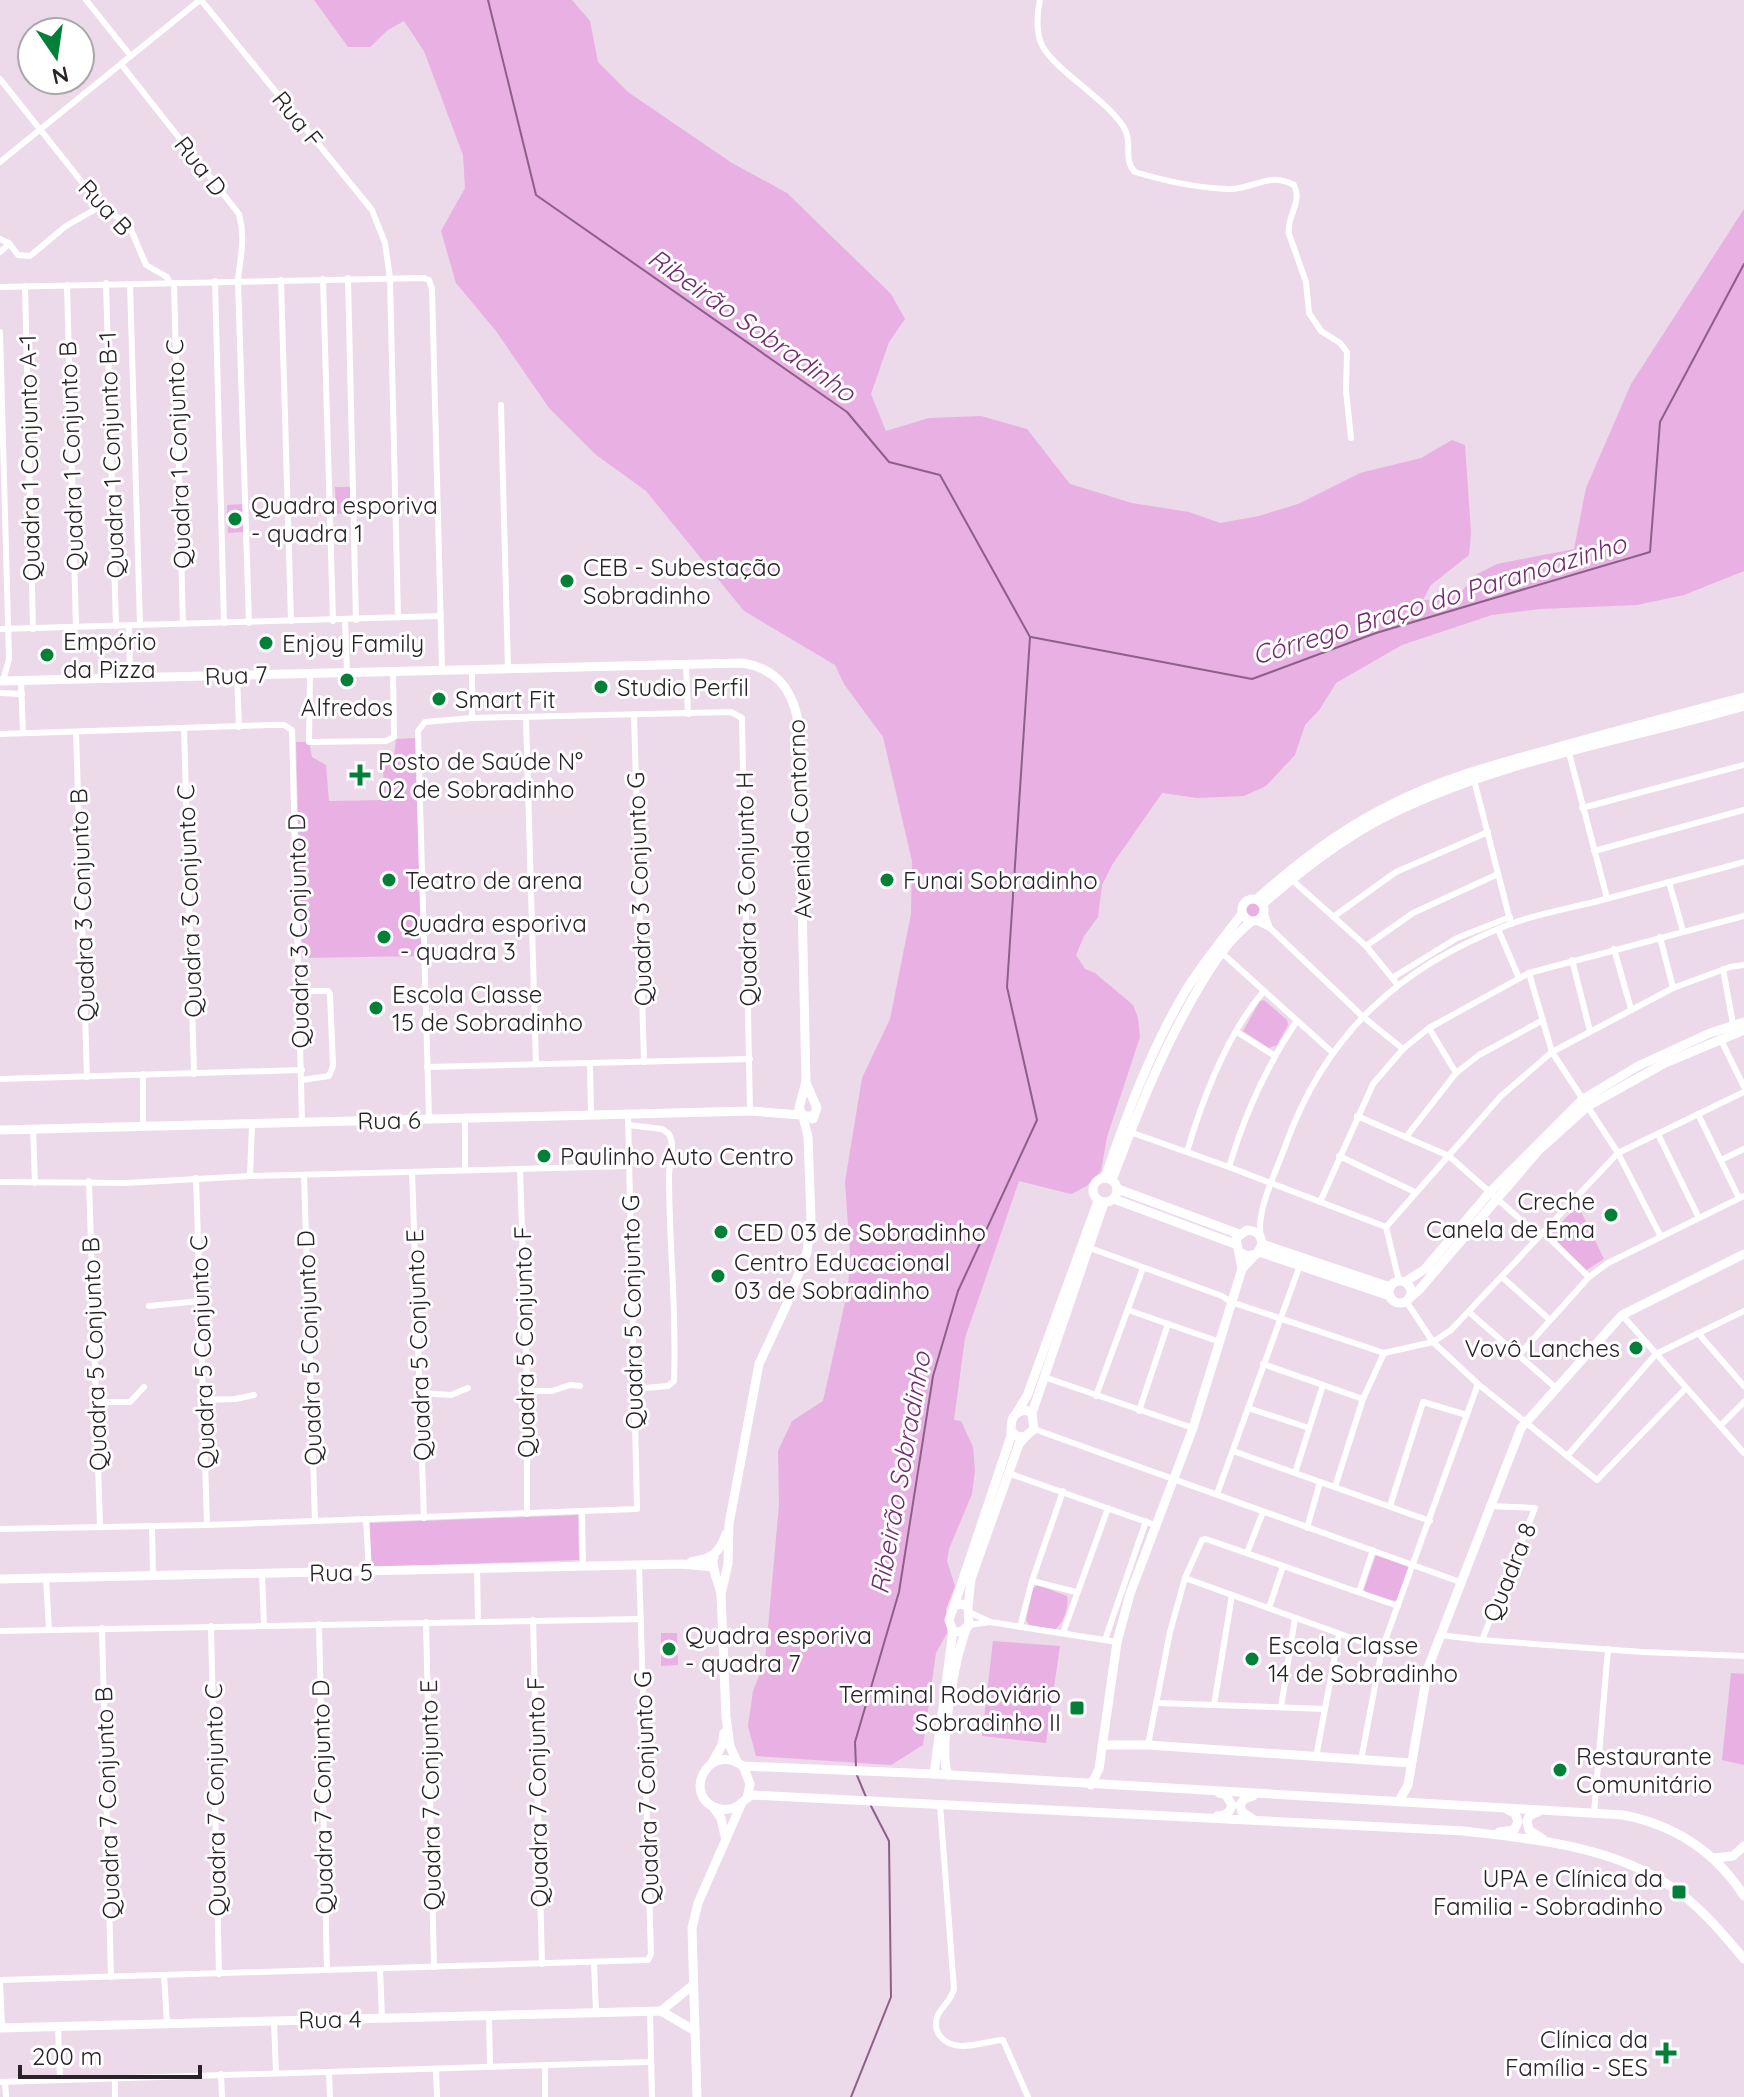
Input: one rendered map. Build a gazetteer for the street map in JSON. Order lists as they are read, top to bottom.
{
  "streets": {
    "street": [
      "Rua F",
      "Rua D",
      "Rua B",
      "Quadra 1 Conjunto C",
      "Quadra 1 Conjunto B-1",
      "Quadra 1 Conjunto B",
      "Quadra 1 Conjunto A-1",
      "Rua 7",
      "Avenida Contorno",
      "Quadra 3 Conjunto G",
      "Quadra 3 Conjunto H",
      "Quadra 3 Conjunto C",
      "Quadra 3 Conjunto B",
      "Quadra 3 Conjunto D",
      "Rua 6",
      "Quadra 5 Conjunto G",
      "Quadra 5 Conjunto F",
      "Quadra 5 Conjunto E",
      "Quadra 5 Conjunto D",
      "Quadra 5 Conjunto C",
      "Quadra 5 Conjunto B",
      "Rua 5",
      "Quadra 8",
      "Quadra 7 Conjunto G",
      "Quadra 7 Conjunto F",
      "Quadra 7 Conjunto E",
      "Quadra 7 Conjunto D",
      "Quadra 7 Conjunto C",
      "Quadra 7 Conjunto B",
      "Rua 4"
    ]
  },
  "crossings": [
    ["Rua B", "Quadra 1 Conjunto C"],
    ["Quadra 1 Conjunto A-1", "Rua 7"],
    ["Rua 7", "Avenida Contorno"],
    ["Avenida Contorno", "Rua 6"],
    ["Quadra 3 Conjunto H", "Rua 6"],
    ["Quadra 3 Conjunto D", "Rua 6"],
    ["Rua 6", "Quadra 5 Conjunto G"],
    ["Rua 5", "Quadra 7 Conjunto G"]
  ],
  "water": ["Ribeirão Sobradinho", "Córrego Braço do Paranoazinho"],
  "places": {
    "other": [
      "Quadra esporiva - quadra 1",
      "CEB - Subestação Sobradinho",
      "Enjoy Family",
      "Empório da Pizza",
      "Alfredos",
      "Studio Perfil",
      "Smart Fit",
      "Teatro de arena",
      "Funai Sobradinho",
      "Quadra esporiva - quadra 3",
      "Escola Classe 15 de Sobradinho",
      "Paulinho Auto Centro",
      "Creche Canela de Ema",
      "CED 03 de Sobradinho",
      "Centro Educacional 03 de Sobradinho",
      "Vovô Lanches",
      "Quadra esporiva - quadra 7",
      "Escola Classe 14 de Sobradinho",
      "Restaurante Comunitário"
    ],
    "health": ["Posto de Saúde N° 02 de Sobradinho", "Clínica da Família - SES"],
    "transit": ["Terminal Rodoviário Sobradinho II", "UPA e Clínica da Familia - Sobradinho"]
  },
  "scale_bar": "200 m",
  "north": "bottom"
}
